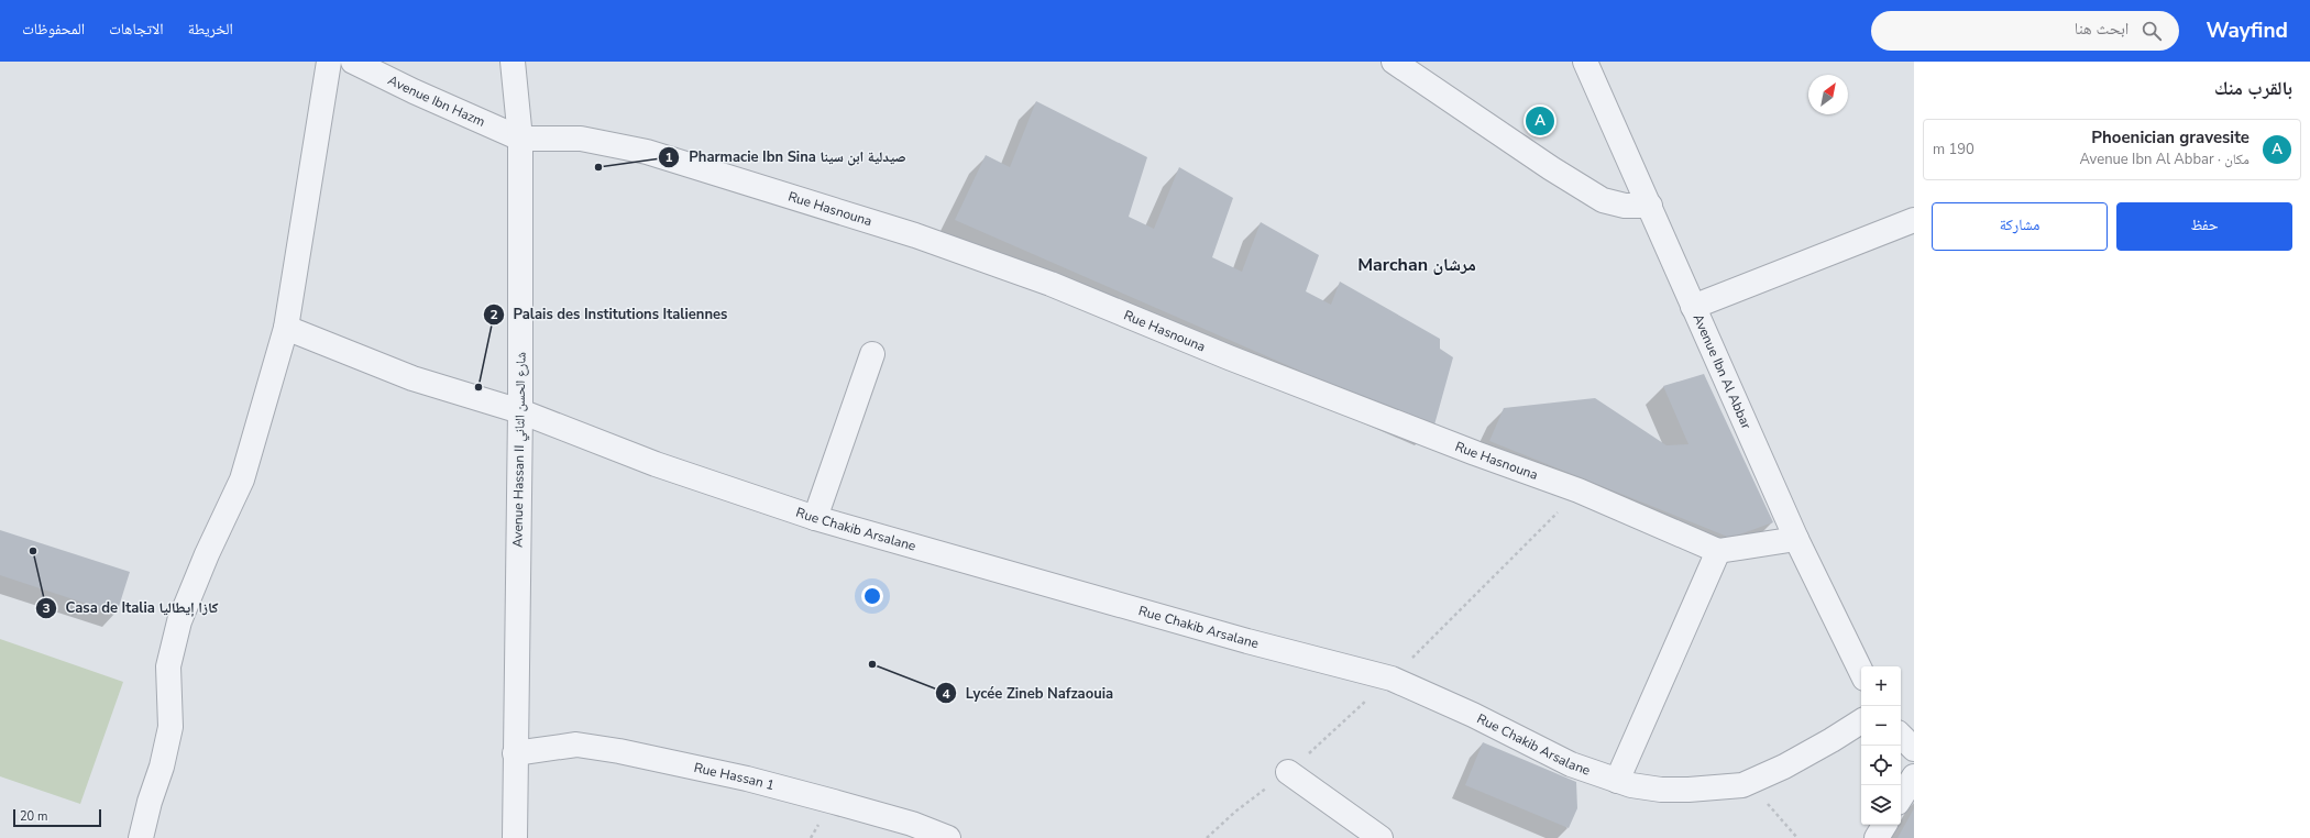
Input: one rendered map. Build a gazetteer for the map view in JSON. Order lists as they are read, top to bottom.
{
  "streets": {
    "street": [
      "Avenue Ibn Hazm",
      "Rue Hasnouna",
      "Avenue Ibn Al Abbar",
      "Avenue Hassan II شارع الحسن الثاني",
      "Rue Chakib Arsalane",
      "Rue Hassan 1"
    ]
  },
  "crossings": [
    ["Avenue Ibn Hazm", "Rue Hasnouna"],
    ["Avenue Ibn Hazm", "Avenue Hassan II شارع الحسن الثاني"],
    ["Rue Hasnouna", "Avenue Hassan II شارع الحسن الثاني"],
    ["Avenue Hassan II شارع الحسن الثاني", "Rue Chakib Arsalane"],
    ["Avenue Hassan II شارع الحسن الثاني", "Rue Hassan 1"]
  ],
  "districts": ["Marchan مرشان"],
  "places": [
    "Pharmacie Ibn Sina صيدلية ابن سينا",
    "Palais des Institutions Italiennes",
    "Casa de Italia كازا إيطاليا",
    "Lycée Zineb Nafzaouia"
  ],
  "scale_bar": "20 m",
  "north": "top right",
  "page": {
    "header": "Wayfind",
    "search": "ابحث هنا",
    "nav": ["الخريطة", "الاتجاهات", "المحفوظات"],
    "heading": "بالقرب منك",
    "pins": "A",
    "list": [
      {
        "mark": "A",
        "name": "Phoenician gravesite",
        "note": "مكان · Avenue Ibn Al Abbar",
        "value": "190 m"
      }
    ],
    "buttons": ["حفظ", "مشاركة"],
    "map_buttons": ["+", "−"],
    "scale": "20 m"
  }
}
